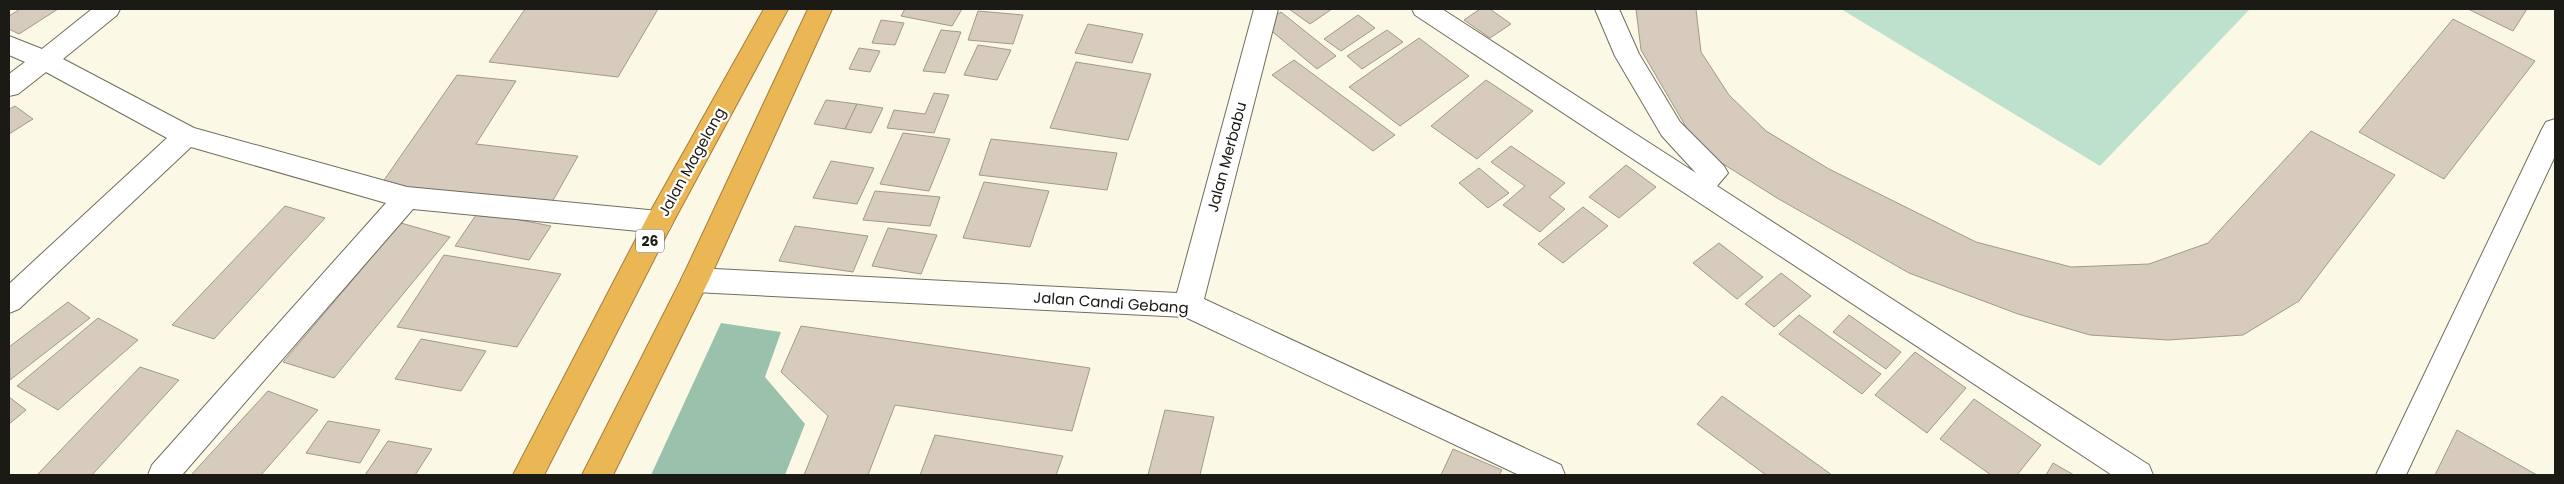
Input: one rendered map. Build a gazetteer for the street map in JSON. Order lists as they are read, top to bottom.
{
  "streets": {
    "highway": ["Jalan Magelang", "26"],
    "street": ["Jalan Merbabu", "Jalan Candi Gebang"]
  },
  "crossings": [
    ["Jalan Merbabu", "Jalan Candi Gebang"]
  ]
}
